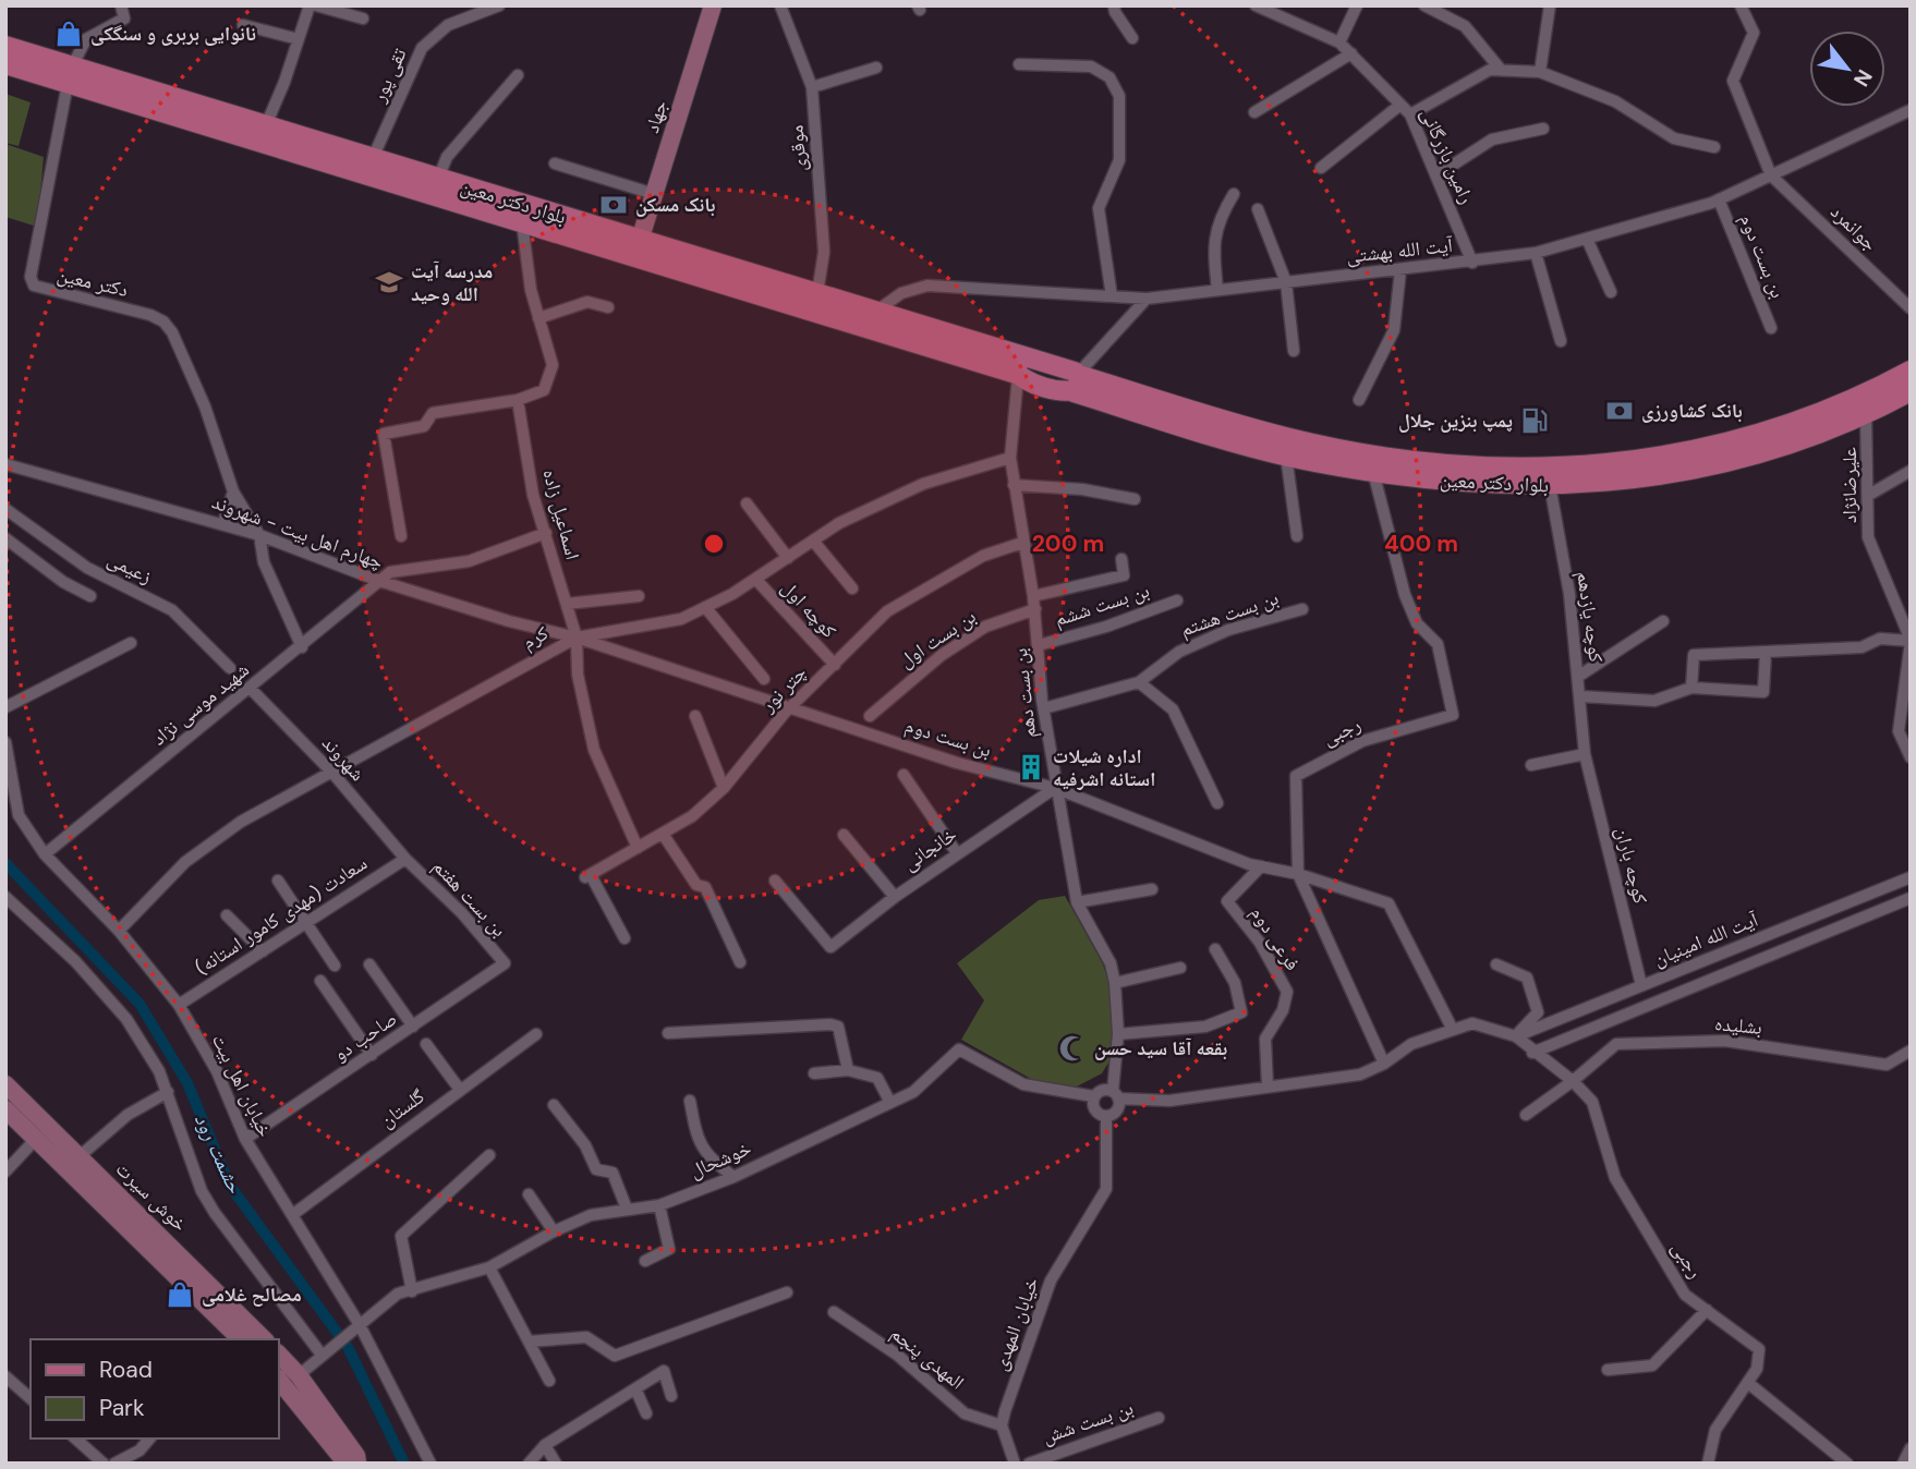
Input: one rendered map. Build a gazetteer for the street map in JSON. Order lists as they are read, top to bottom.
{
  "streets": {
    "main road": ["جهاد", "بلوار دکتر معین", "خوش سیرت"],
    "street": [
      "تقی پور",
      "موقری",
      "رامین بازرگانی",
      "جوانمرد",
      "آیت الله بهشتی",
      "بن بست دوم",
      "دکتر معین",
      "علیرضانژاد",
      "اسماعیل زاده",
      "چهارم اهل بیت - شهروند",
      "زعیمی",
      "بن بست ششم",
      "کوچه اول",
      "بن بست هشتم",
      "کوچه یازدهم",
      "کرم",
      "بن بست اول",
      "چتر نور",
      "بن بست دهم",
      "شهید موسی نژاد",
      "رجبی",
      "شهروند",
      "خانجانی",
      "کوچه باران",
      "بن بست هفتم",
      "سعادت (مهدی کامور استانه)",
      "فرعی دوم",
      "آیت الله امینیان",
      "بشلیده",
      "صاحب دو",
      "خیابان اهل بیت",
      "گلستان",
      "خوشحال",
      "خيابان المهدی",
      "المهدی پنجم",
      "بن بست شش"
    ]
  },
  "crossings": [
    ["تقی پور", "بلوار دکتر معین"],
    ["جهاد", "بلوار دکتر معین"],
    ["موقری", "بلوار دکتر معین"],
    ["رامین بازرگانی", "آیت الله بهشتی"],
    ["بلوار دکتر معین", "آیت الله بهشتی"],
    ["بلوار دکتر معین", "دکتر معین"],
    ["بلوار دکتر معین", "علیرضانژاد"],
    ["بلوار دکتر معین", "کوچه یازدهم"],
    ["بلوار دکتر معین", "بن بست دهم"],
    ["بلوار دکتر معین", "رجبی"],
    ["جوانمرد", "آیت الله بهشتی"],
    ["آیت الله بهشتی", "بن بست دوم"],
    ["بن بست دوم", "اسماعیل زاده"],
    ["بن بست دوم", "چهارم اهل بیت - شهروند"],
    ["بن بست دوم", "کرم"],
    ["بن بست دوم", "چتر نور"],
    ["بن بست دوم", "بن بست دهم"],
    ["بن بست دوم", "رجبی"],
    ["بن بست دوم", "خانجانی"],
    ["بن بست دوم", "فرعی دوم"],
    ["دکتر معین", "چهارم اهل بیت - شهروند"],
    ["اسماعیل زاده", "چهارم اهل بیت - شهروند"],
    ["اسماعیل زاده", "کرم"],
    ["اسماعیل زاده", "چتر نور"],
    ["چهارم اهل بیت - شهروند", "کرم"],
    ["چهارم اهل بیت - شهروند", "شهید موسی نژاد"],
    ["بن بست ششم", "بن بست دهم"],
    ["کوچه اول", "کرم"],
    ["کوچه اول", "چتر نور"],
    ["بن بست هشتم", "بن بست دهم"],
    ["کوچه یازدهم", "کوچه باران"],
    ["کرم", "بن بست دهم"],
    ["کرم", "شهروند"],
    ["کرم", "خیابان اهل بیت"],
    ["بن بست اول", "بن بست دهم"],
    ["چتر نور", "بن بست دهم"],
    ["بن بست دهم", "رجبی"],
    ["بن بست دهم", "خانجانی"],
    ["بن بست دهم", "خوشحال"],
    ["بن بست دهم", "خيابان المهدی"],
    ["شهید موسی نژاد", "شهروند"],
    ["شهید موسی نژاد", "خیابان اهل بیت"],
    ["رجبی", "فرعی دوم"],
    ["رجبی", "آیت الله امینیان"],
    ["رجبی", "بشلیده"],
    ["رجبی", "خوشحال"],
    ["رجبی", "خيابان المهدی"],
    ["شهروند", "بن بست هفتم"],
    ["شهروند", "سعادت (مهدی کامور استانه)"],
    ["کوچه باران", "آیت الله امینیان"],
    ["بن بست هفتم", "سعادت (مهدی کامور استانه)"],
    ["بن بست هفتم", "صاحب دو"],
    ["سعادت (مهدی کامور استانه)", "خیابان اهل بیت"],
    ["صاحب دو", "خیابان اهل بیت"],
    ["خیابان اهل بیت", "گلستان"],
    ["خیابان اهل بیت", "خوشحال"],
    ["خوشحال", "خيابان المهدی"],
    ["خيابان المهدی", "المهدی پنجم"]
  ],
  "water": ["حشمت رود"],
  "places": {
    "shop": ["نانوایی بربری و سنگکی", "مصالح غلامی"],
    "bank": ["بانک مسکن", "بانک کشاورزی"],
    "school or university": ["مدرسه آیت الله وحید"],
    "fuel station": ["پمپ بنزین جلال"],
    "building": ["اداره شیلات استانه اشرفیه"],
    "mosque": ["بقعه آقا سید حسن"]
  },
  "legend": ["Road", "Park"],
  "north": "bottom right",
  "rings": ["200 m", "400 m"]
}
